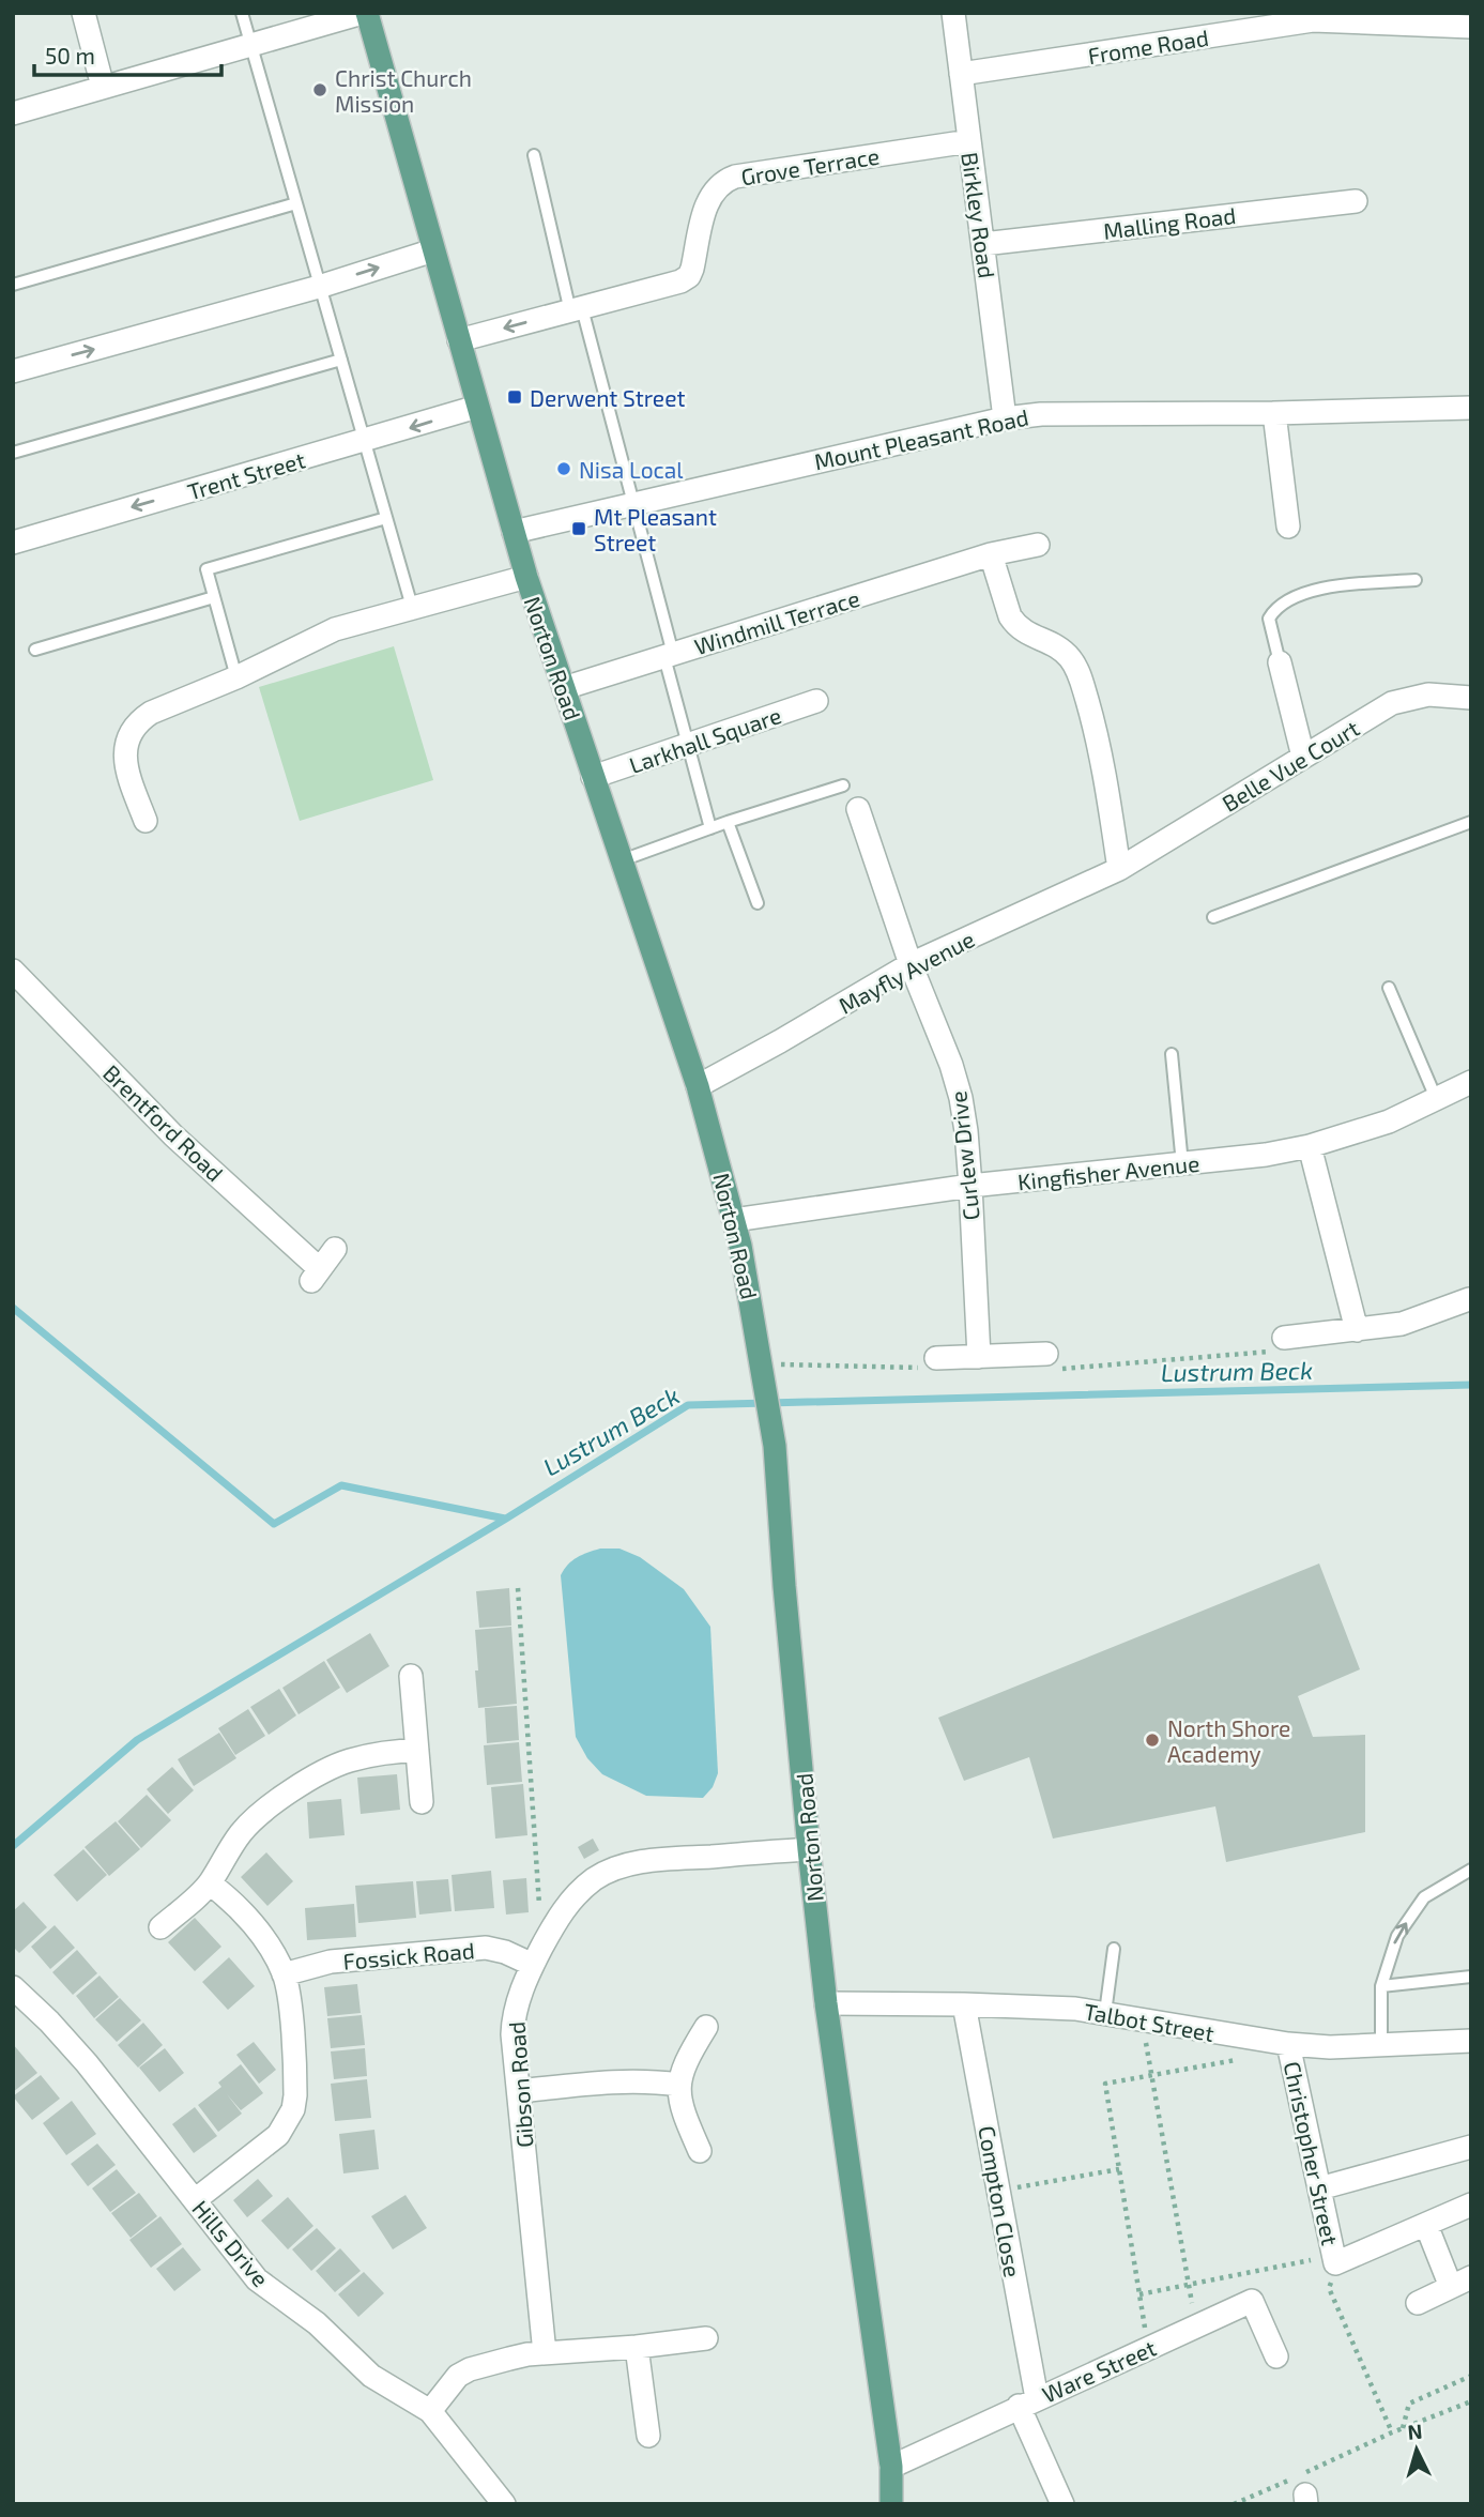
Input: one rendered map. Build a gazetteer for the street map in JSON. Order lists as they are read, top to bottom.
{
  "streets": {
    "main road": ["Norton Road"],
    "street": [
      "Frome Road",
      "Grove Terrace",
      "Birkley Road",
      "Malling Road",
      "Mount Pleasant Road",
      "Trent Street",
      "Windmill Terrace",
      "Larkhall Square",
      "Belle Vue Court",
      "Mayfly Avenue",
      "Brentford Road",
      "Curlew Drive",
      "Kingfisher Avenue",
      "Fossick Road",
      "Talbot Street",
      "Gibson Road",
      "Christopher Street",
      "Compton Close",
      "Hills Drive",
      "Ware Street"
    ]
  },
  "crossings": [
    ["Frome Road", "Birkley Road"],
    ["Grove Terrace", "Birkley Road"],
    ["Grove Terrace", "Norton Road"],
    ["Birkley Road", "Malling Road"],
    ["Birkley Road", "Mount Pleasant Road"],
    ["Mount Pleasant Road", "Norton Road"],
    ["Trent Street", "Norton Road"],
    ["Windmill Terrace", "Norton Road"],
    ["Norton Road", "Larkhall Square"],
    ["Norton Road", "Mayfly Avenue"],
    ["Norton Road", "Kingfisher Avenue"],
    ["Norton Road", "Talbot Street"],
    ["Norton Road", "Gibson Road"],
    ["Norton Road", "Ware Street"],
    ["Belle Vue Court", "Mayfly Avenue"],
    ["Mayfly Avenue", "Curlew Drive"],
    ["Curlew Drive", "Kingfisher Avenue"],
    ["Fossick Road", "Gibson Road"],
    ["Talbot Street", "Christopher Street"],
    ["Talbot Street", "Compton Close"],
    ["Compton Close", "Ware Street"]
  ],
  "water": ["Lustrum Beck"],
  "places": {
    "other": ["Christ Church Mission", "Nisa Local", "North Shore Academy"],
    "transit": ["Derwent Street", "Mt Pleasant Street"]
  },
  "scale_bar": "50 m",
  "north": "top"
}
